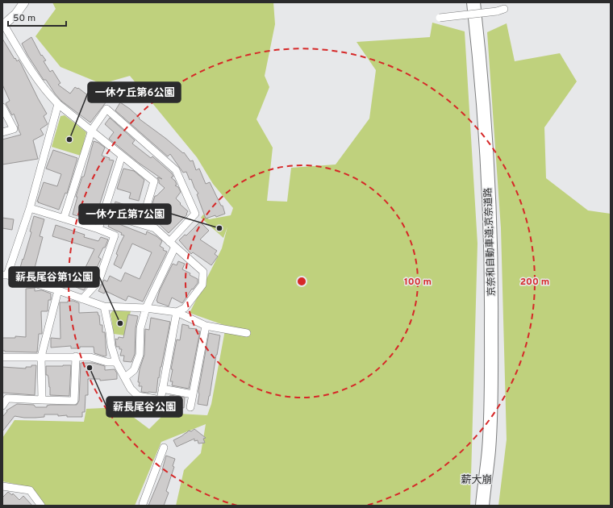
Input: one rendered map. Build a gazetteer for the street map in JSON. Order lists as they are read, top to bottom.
{
  "streets": {
    "highway": ["京奈和自動車道;京奈道路"]
  },
  "districts": ["薪大崩"],
  "places": [
    "一休ケ丘第6公園",
    "一休ケ丘第7公園",
    "薪長尾谷第1公園",
    "薪長尾谷公園"
  ],
  "scale_bar": "50 m",
  "rings": ["100 m", "200 m"]
}
